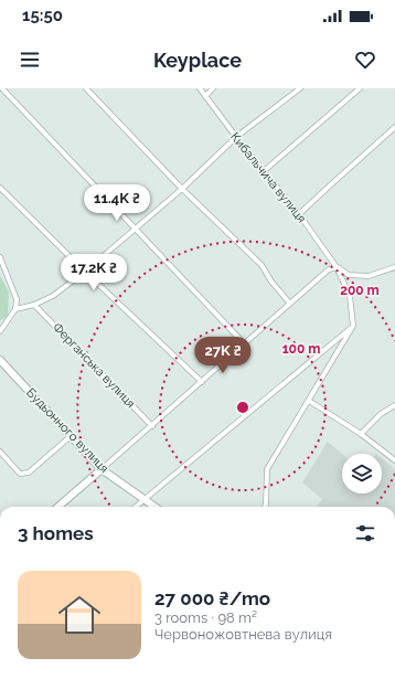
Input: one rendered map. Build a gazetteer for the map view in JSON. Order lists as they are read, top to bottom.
{
  "streets": {
    "main road": ["Будьонного вулиця"],
    "street": ["Кибальчича вулиця", "Ферганська вулиця"]
  },
  "page": {
    "status": "15:50",
    "header": "Keyplace",
    "price": ["11.4K ₴", "17.2K ₴", "27K ₴"],
    "heading": "3 homes",
    "list": [
      {
        "name": "27 000 ₴/mo",
        "note": "3 rooms · 98 m² · Червоножовтнева вулиця"
      }
    ]
  },
  "rings": ["200 m", "100 m"]
}
